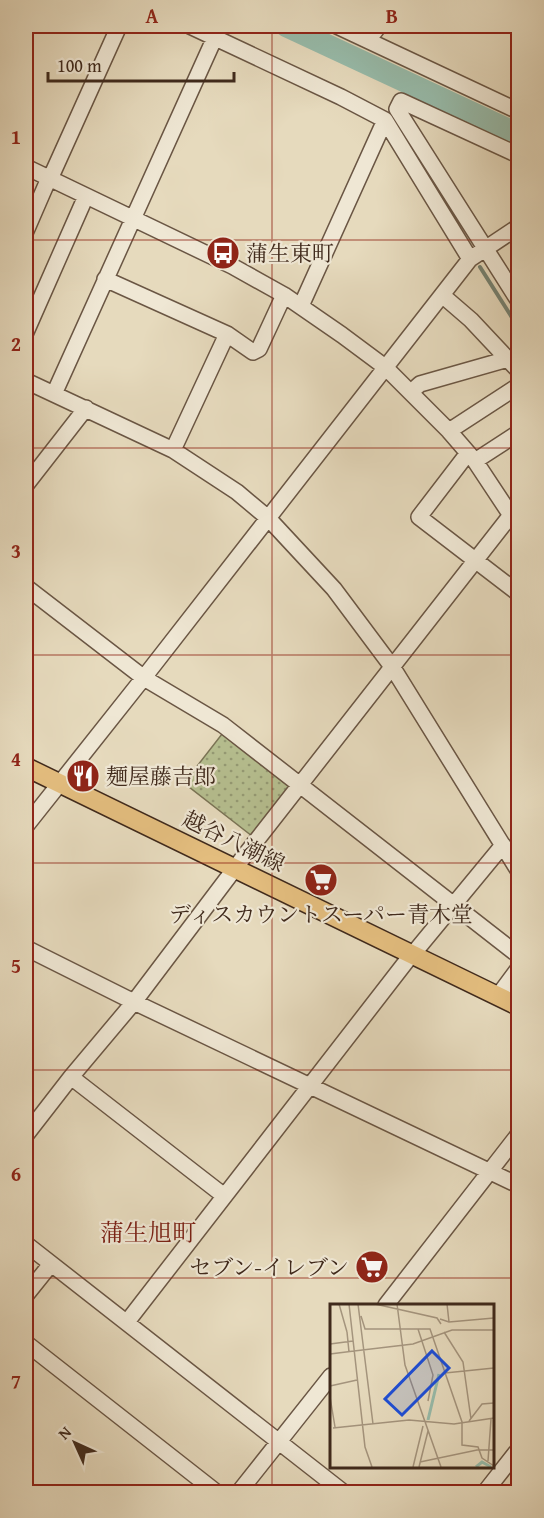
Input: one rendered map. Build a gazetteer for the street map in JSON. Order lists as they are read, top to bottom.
{
  "streets": {
    "main road": ["越谷八潮線"]
  },
  "districts": ["蒲生旭町"],
  "places": {
    "bus stop": ["蒲生東町"],
    "restaurant": ["麺屋藤吉郎"],
    "supermarket": ["ディスカウントスーパー青木堂", "セブン-イレブン"]
  },
  "scale_bar": "100 m",
  "north": "top left",
  "grid": {
    "columns": ["A", "B"],
    "rows": [
      "1",
      "2",
      "3",
      "4",
      "5",
      "6",
      "7"
    ]
  }
}
